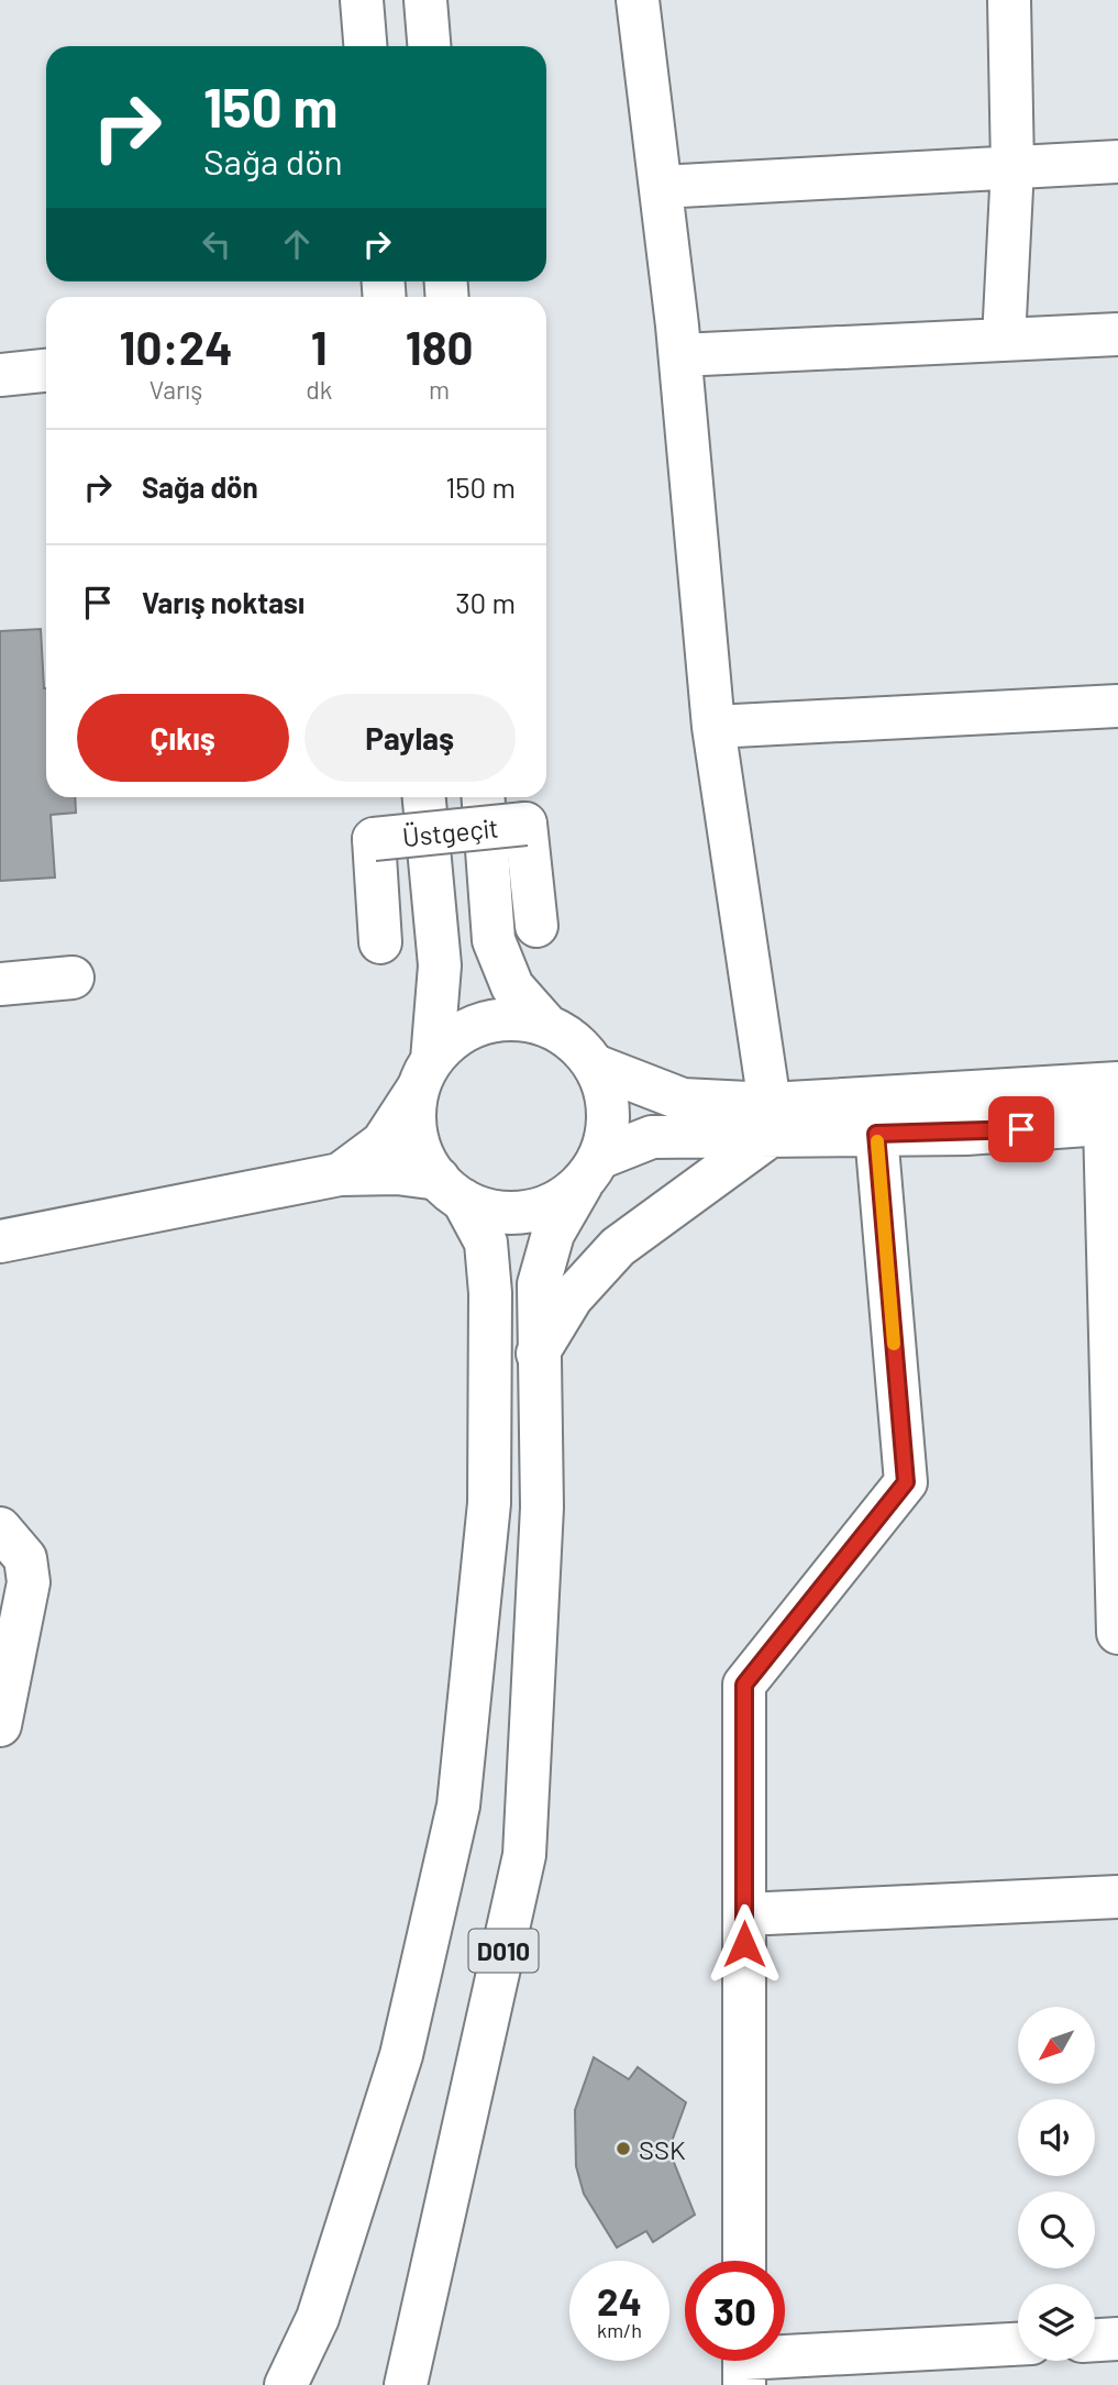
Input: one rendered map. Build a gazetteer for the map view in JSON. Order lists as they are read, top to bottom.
{
  "streets": {
    "main road": ["Üstgeçit", "D010"]
  },
  "places": ["SSK"],
  "north": "bottom left",
  "page": {
    "turn": ["150 m", "Sağa dön"],
    "eta": [
      "10:24",
      "Varış",
      "1",
      "dk",
      "180",
      "m"
    ],
    "list": [
      {
        "name": "Sağa dön",
        "value": "150 m"
      },
      {
        "name": "Varış noktası",
        "value": "30 m"
      }
    ],
    "buttons": ["Çıkış", "Paylaş"],
    "speed": "24 km/h",
    "limit": "30"
  }
}
